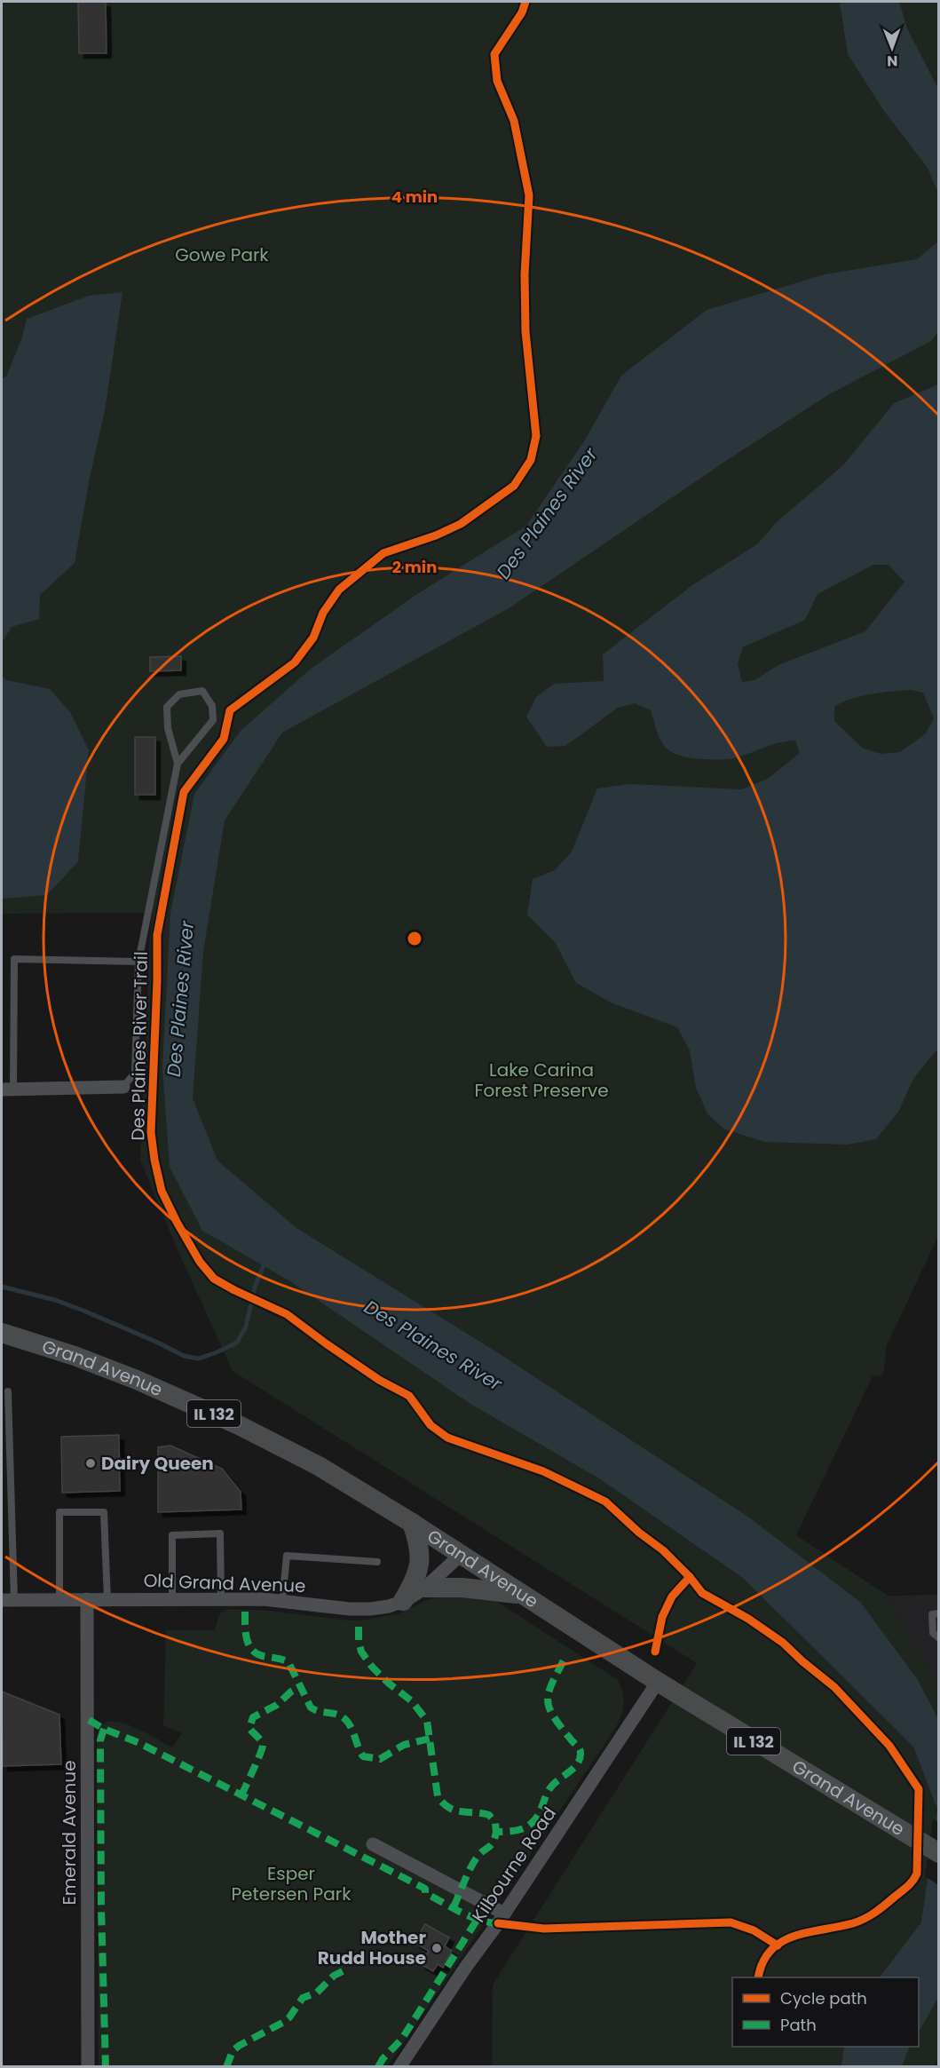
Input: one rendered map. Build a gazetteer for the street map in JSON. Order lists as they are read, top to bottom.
{
  "streets": {
    "main road": ["Grand Avenue", "IL 132"],
    "street": ["Old Grand Avenue", "Emerald Avenue", "Kilbourne Road"],
    "cycle path": ["Des Plaines River Trail"]
  },
  "crossings": [
    ["Grand Avenue", "Old Grand Avenue"],
    ["Grand Avenue", "Kilbourne Road"],
    ["Old Grand Avenue", "Emerald Avenue"]
  ],
  "water": ["Des Plaines River"],
  "parks": ["Gowe Park", "Lake Carina Forest Preserve", "Esper Petersen Park"],
  "places": ["Dairy Queen", "Mother Rudd House"],
  "legend": ["Cycle path", "Path"],
  "north": "bottom",
  "rings": ["4 min", "2 min"]
}
